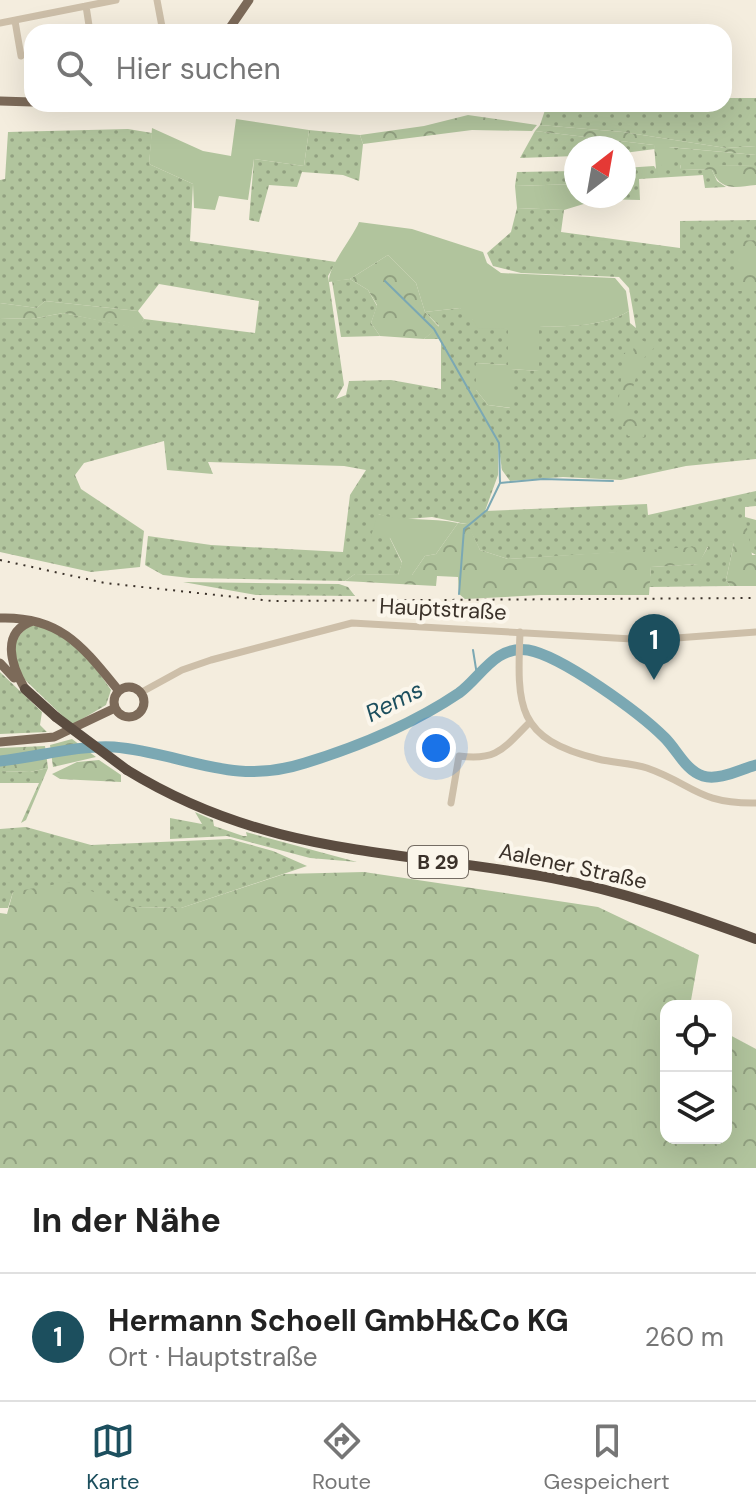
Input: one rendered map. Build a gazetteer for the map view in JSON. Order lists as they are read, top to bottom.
{
  "streets": {
    "highway": ["B 29", "Aalener Straße"],
    "street": ["Hauptstraße"]
  },
  "water": ["Rems"],
  "north": "top right",
  "page": {
    "search": "Hier suchen",
    "pins": "1",
    "heading": "In der Nähe",
    "list": [
      {
        "mark": "1",
        "name": "Hermann Schoell GmbH&Co KG",
        "note": "Ort · Hauptstraße",
        "value": "260 m"
      }
    ],
    "nav": ["Karte", "Route", "Gespeichert"]
  }
}
